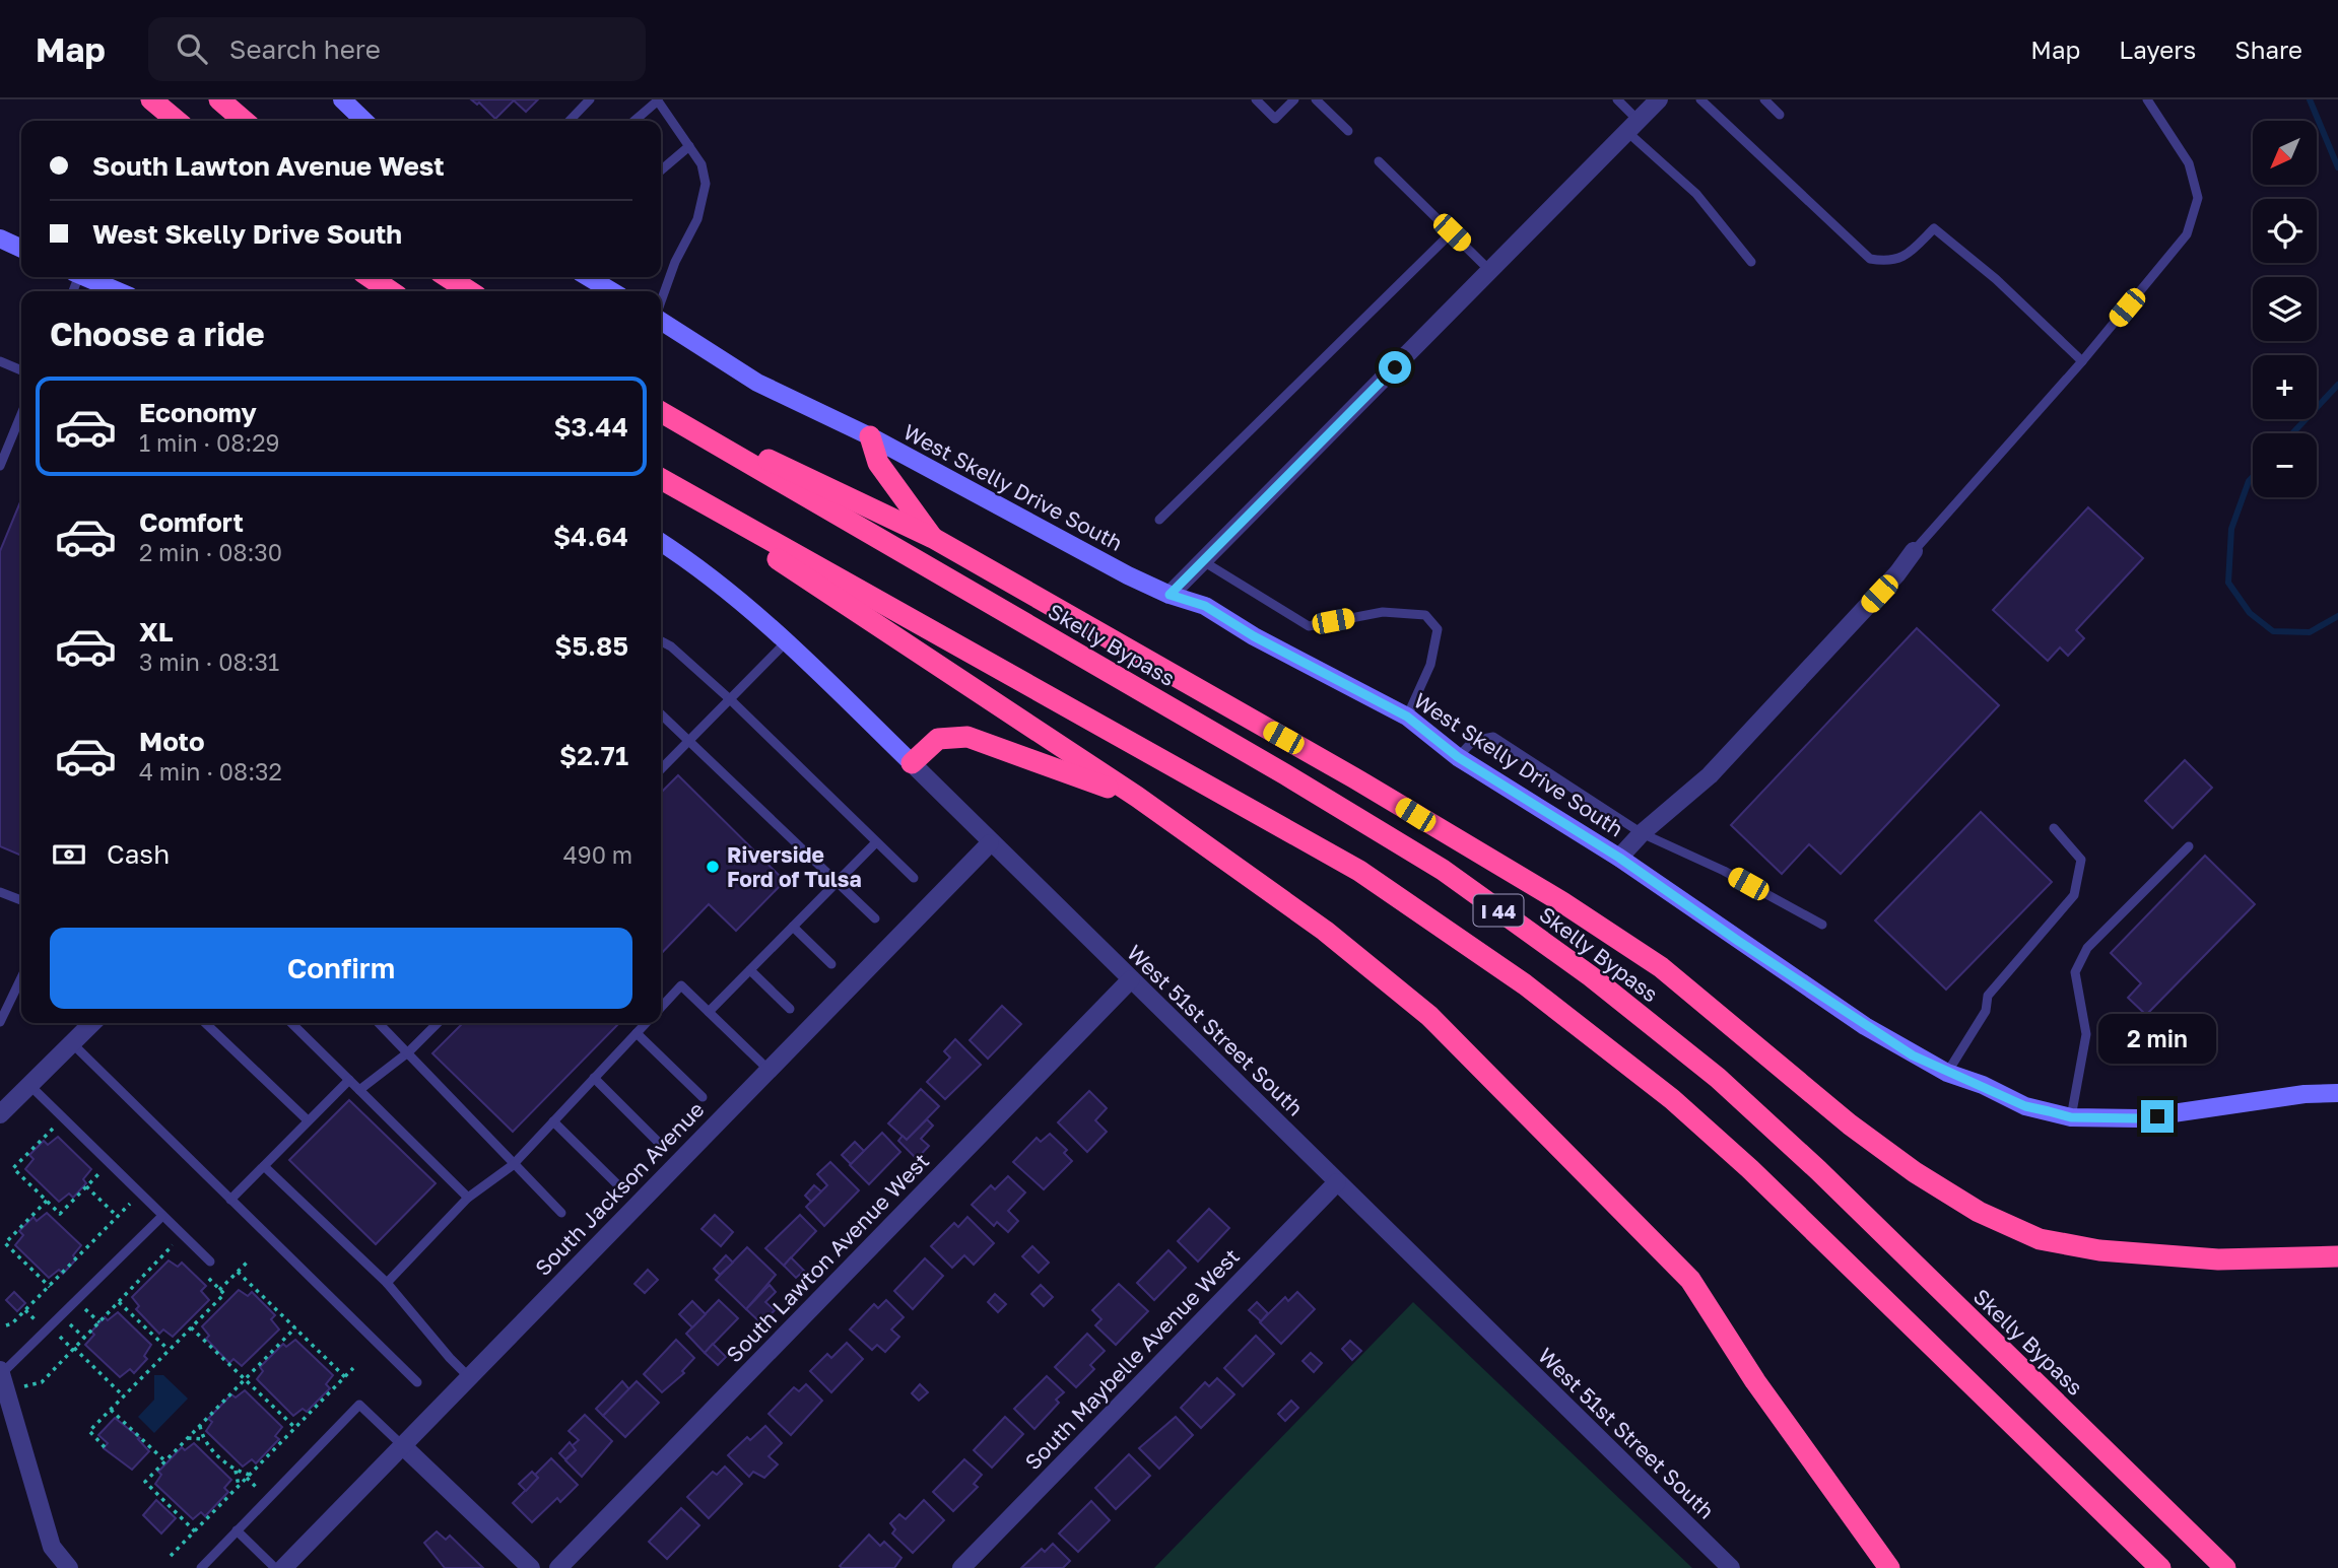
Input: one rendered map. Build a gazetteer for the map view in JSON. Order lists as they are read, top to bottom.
{
  "streets": {
    "highway": ["Skelly Bypass", "I 44"],
    "street": [
      "West Skelly Drive South",
      "West 51st Street South",
      "South Jackson Avenue",
      "South Lawton Avenue West",
      "South Maybelle Avenue West"
    ]
  },
  "crossings": [
    ["West 51st Street South", "South Jackson Avenue"],
    ["West 51st Street South", "South Lawton Avenue West"],
    ["West 51st Street South", "South Maybelle Avenue West"]
  ],
  "places": ["Riverside Ford of Tulsa"],
  "north": "bottom left",
  "page": {
    "header": "Map",
    "search": "Search here",
    "nav": ["Map", "Layers", "Share"],
    "map_buttons": ["+", "−"],
    "banner": ["South Lawton Avenue West", "West Skelly Drive South"],
    "heading": "Choose a ride",
    "list": [
      {
        "name": "Economy",
        "note": "1 min · 08:29",
        "value": "$3.44"
      },
      {
        "name": "Comfort",
        "note": "2 min · 08:30",
        "value": "$4.64"
      },
      {
        "name": "XL",
        "note": "3 min · 08:31",
        "value": "$5.85"
      },
      {
        "name": "Moto",
        "note": "4 min · 08:32",
        "value": "$2.71"
      }
    ],
    "pay": ["Cash", "490 m"],
    "buttons": "Confirm",
    "bubble": "2 min"
  }
}
